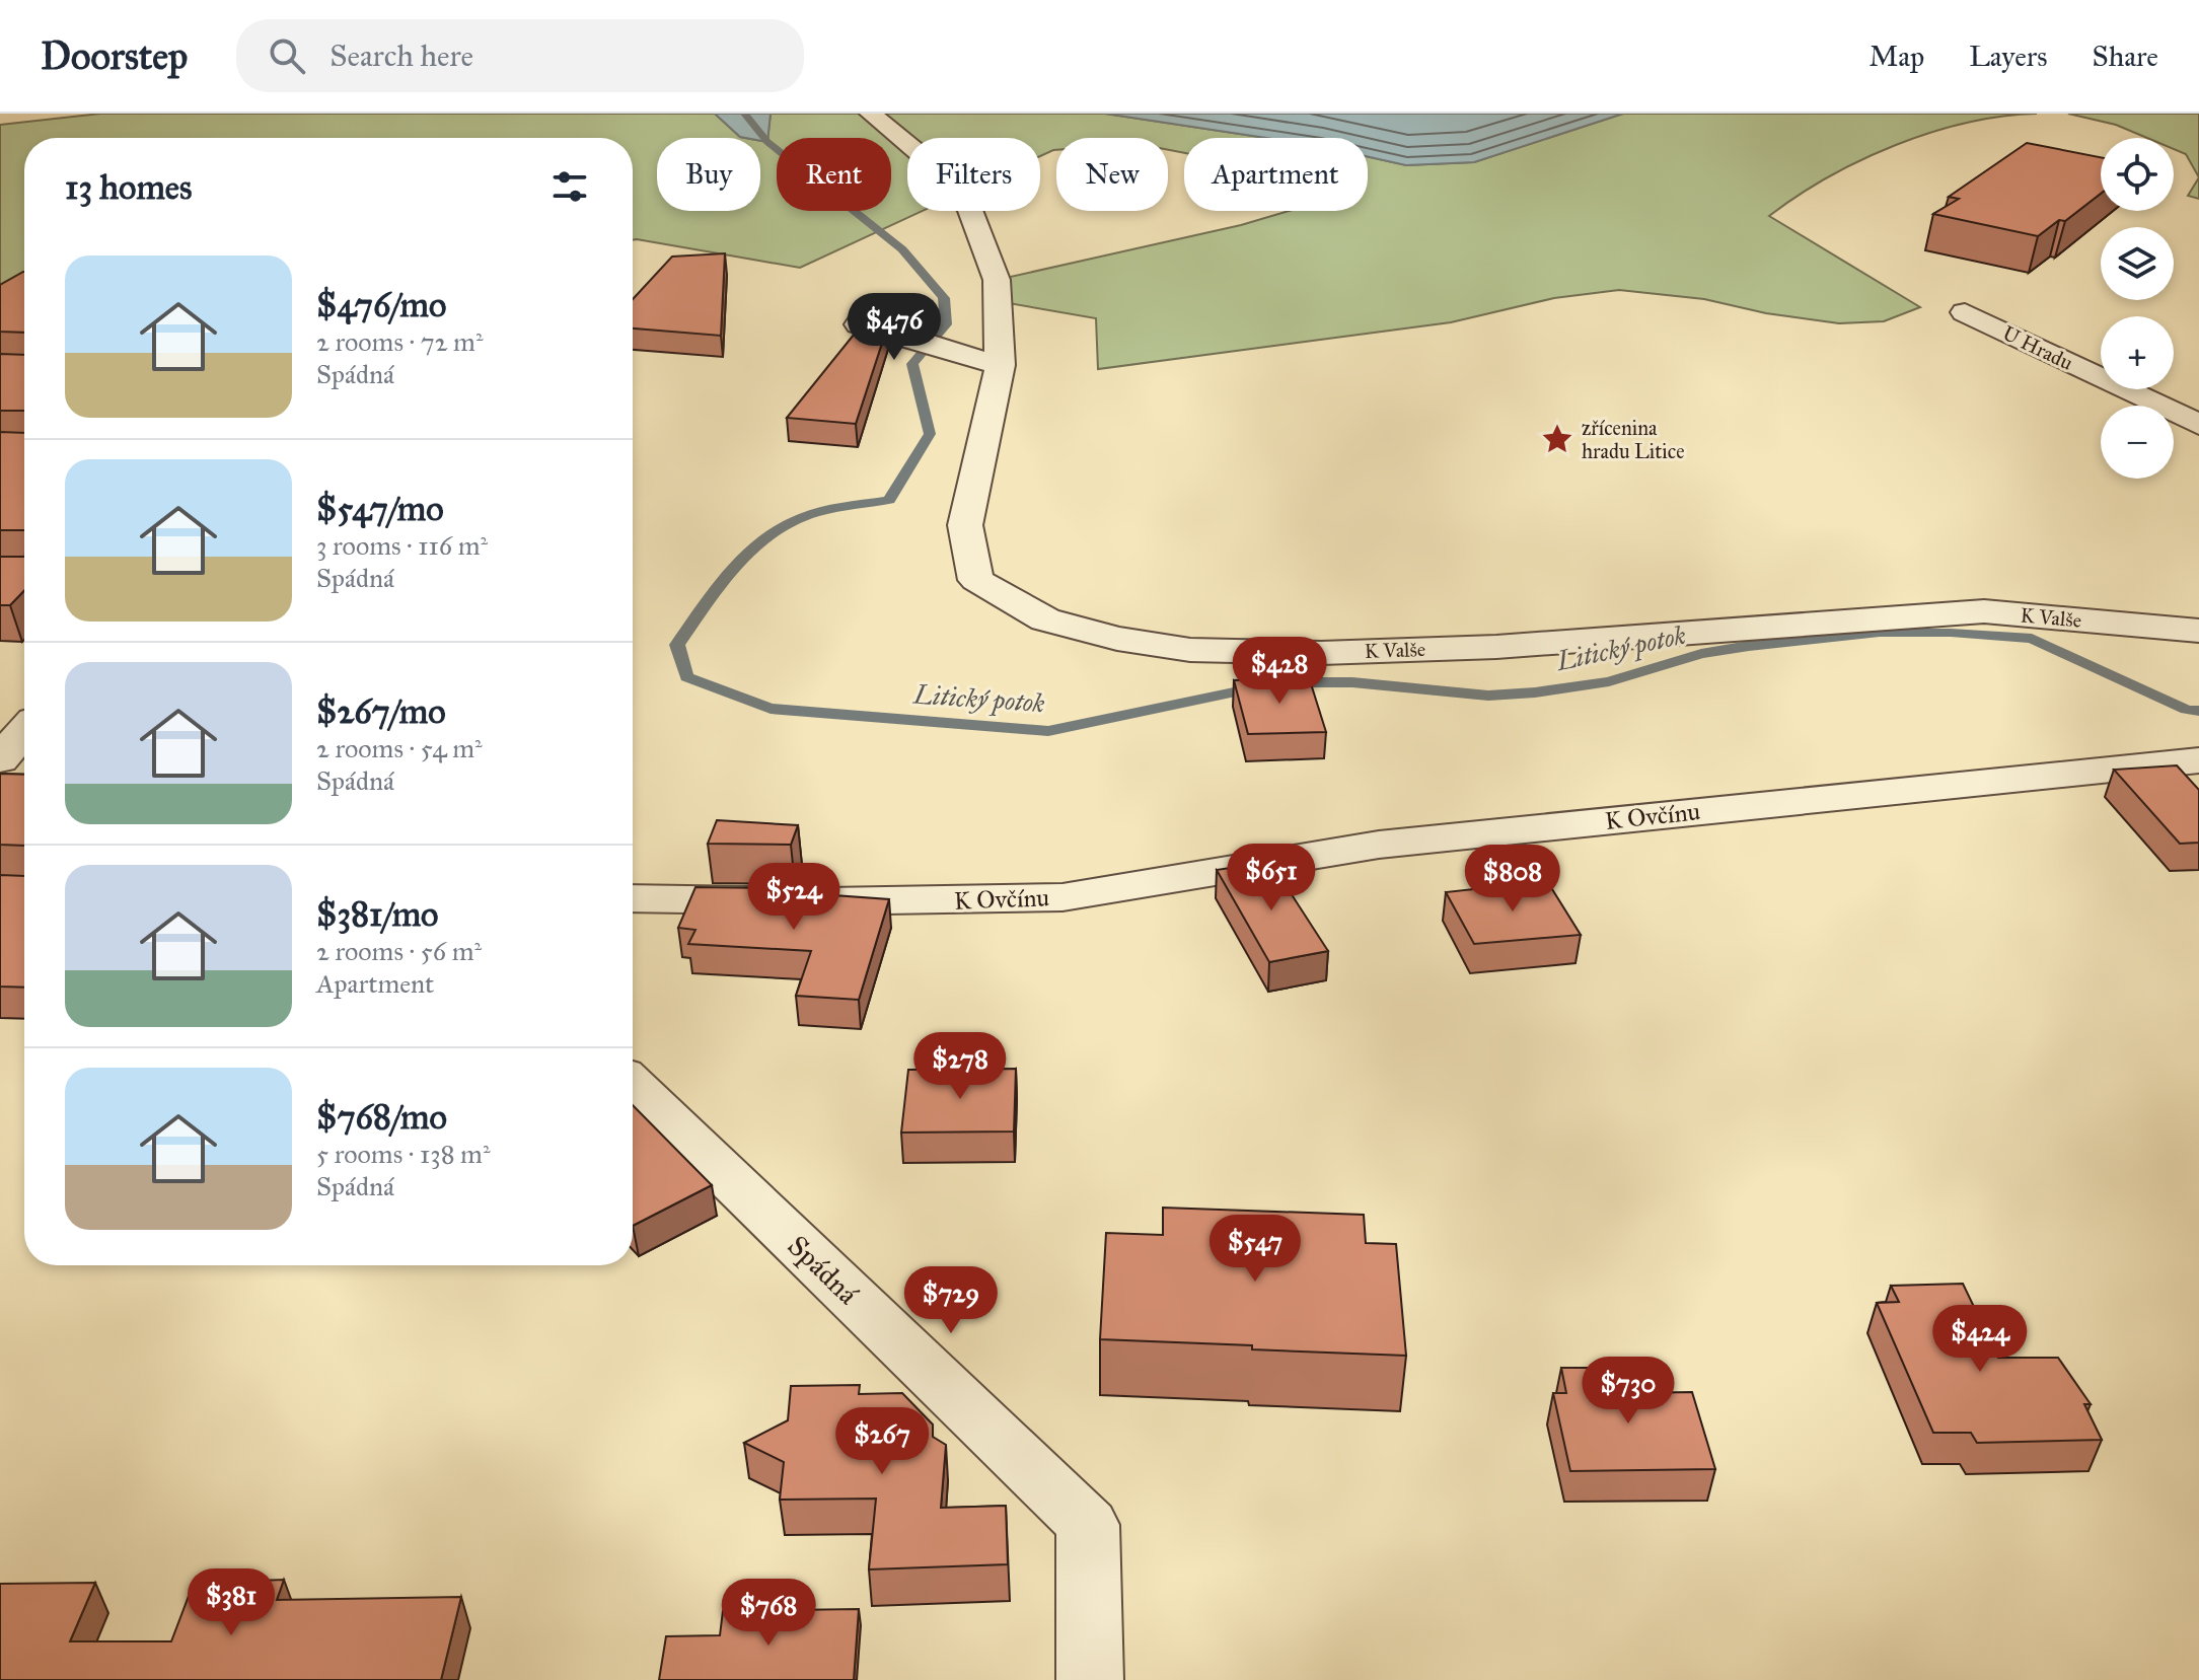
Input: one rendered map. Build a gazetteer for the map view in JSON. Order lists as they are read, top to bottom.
{
  "streets": {
    "street": [
      "U Hradu",
      "K Valše",
      "K Ovčínu",
      "Spádná"
    ]
  },
  "water": ["Litický potok"],
  "places": {
    "place": ["zřícenina hradu Litice"]
  },
  "page": {
    "header": "Doorstep",
    "search": "Search here",
    "nav": ["Map", "Layers", "Share"],
    "map_buttons": ["+", "−"],
    "chip": [
      "Buy",
      "Rent",
      "Filters",
      "New",
      "Apartment"
    ],
    "heading": "13 homes",
    "list": [
      {
        "name": "$476/mo",
        "note": "2 rooms · 72 m² · Spádná"
      },
      {
        "name": "$547/mo",
        "note": "3 rooms · 116 m² · Spádná"
      },
      {
        "name": "$267/mo",
        "note": "2 rooms · 54 m² · Spádná"
      },
      {
        "name": "$381/mo",
        "note": "2 rooms · 56 m² · Apartment"
      },
      {
        "name": "$768/mo",
        "note": "5 rooms · 138 m² · Spádná"
      }
    ],
    "price": [
      "$476",
      "$428",
      "$651",
      "$808",
      "$524",
      "$278",
      "$547",
      "$729",
      "$424",
      "$730",
      "$267",
      "$381",
      "$768"
    ]
  }
}
